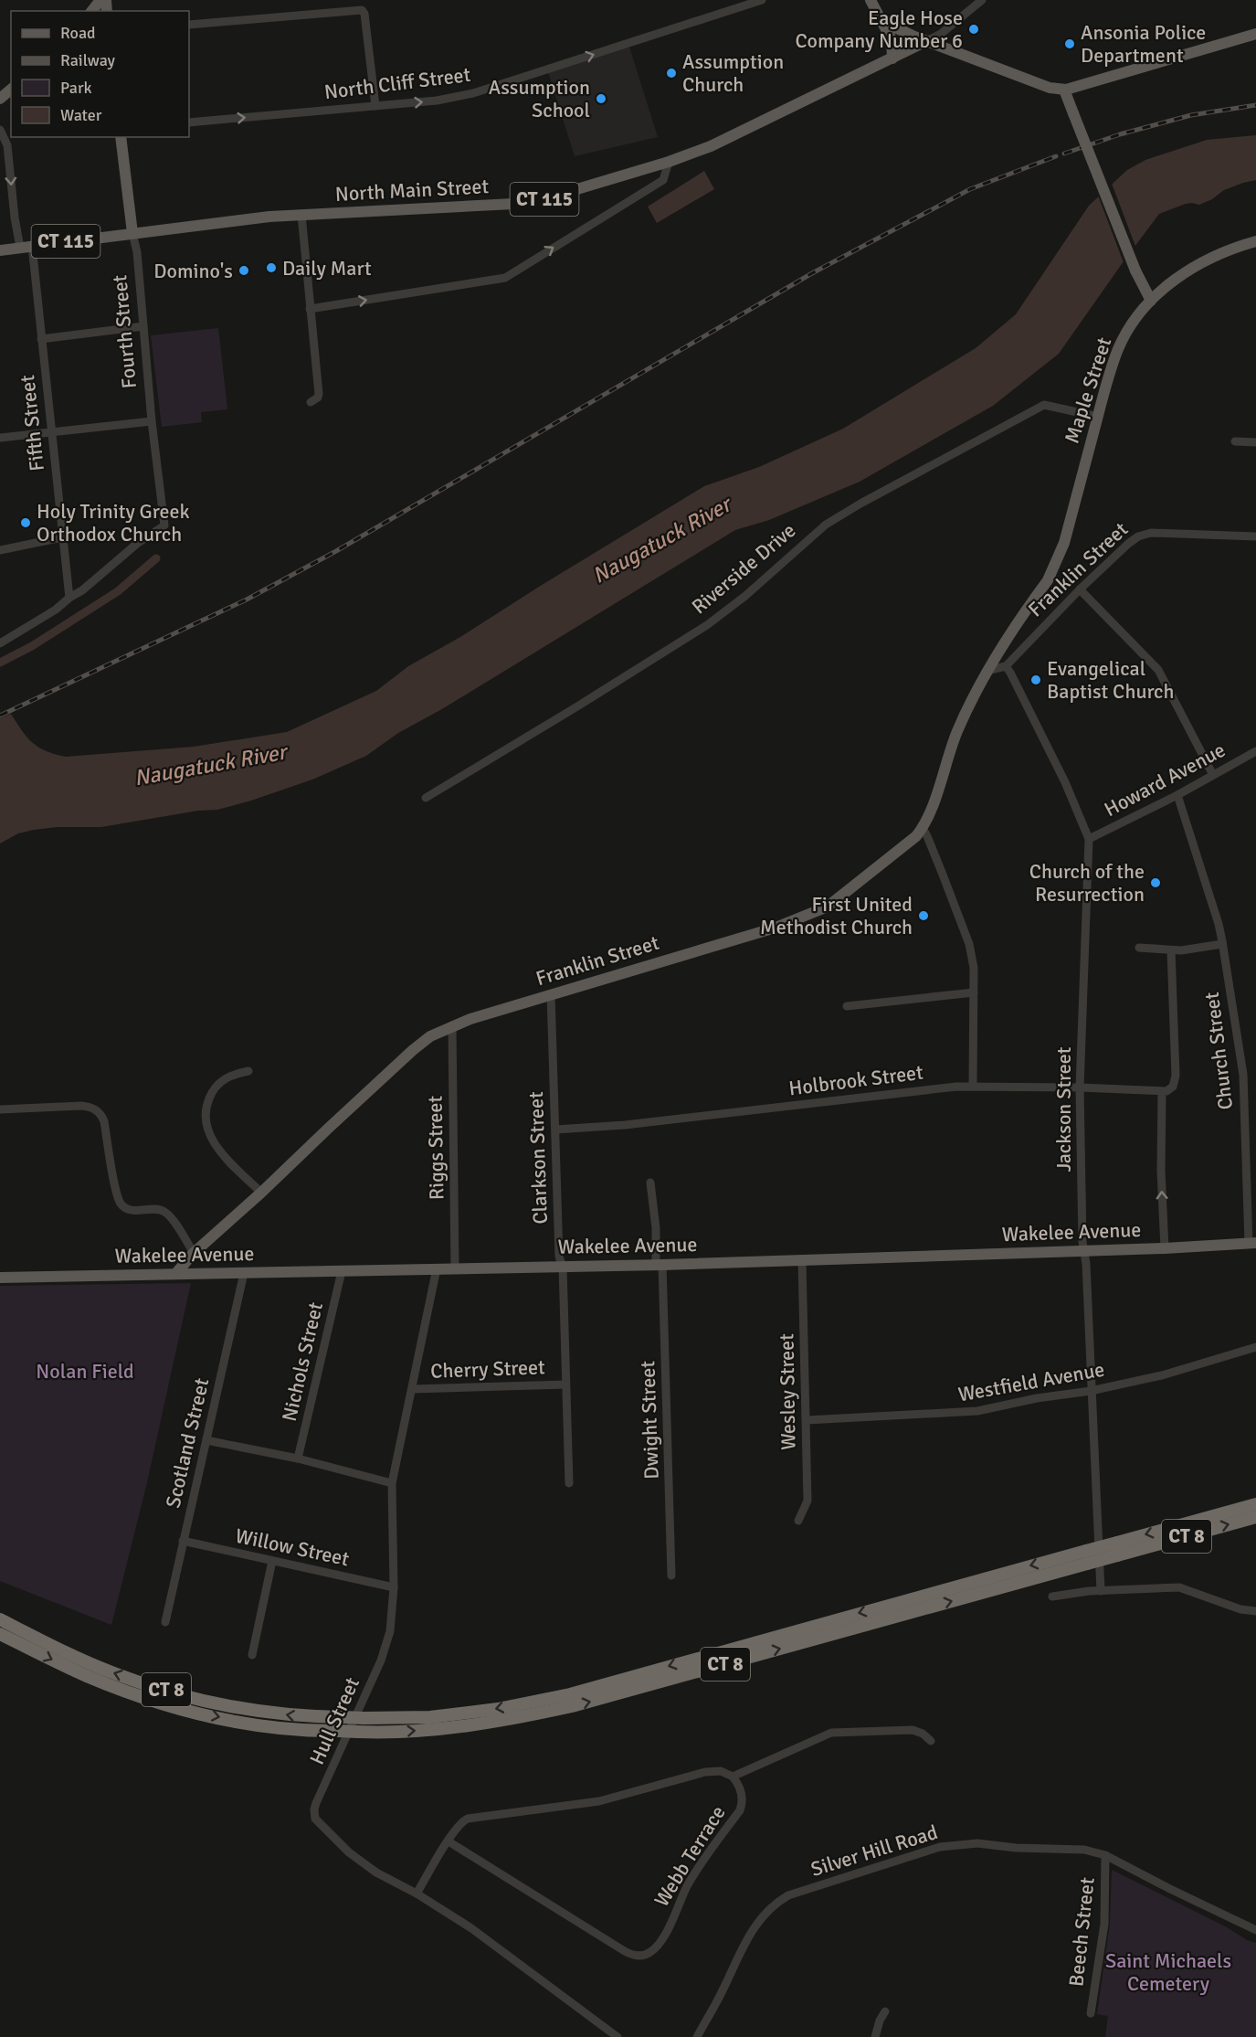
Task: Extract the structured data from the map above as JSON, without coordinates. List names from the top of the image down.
{
  "streets": {
    "highway": ["CT 8"],
    "main road": [
      "North Main Street",
      "CT 115",
      "Fourth Street",
      "Maple Street",
      "Franklin Street",
      "Wakelee Avenue"
    ],
    "street": [
      "North Cliff Street",
      "Fifth Street",
      "Riverside Drive",
      "Howard Avenue",
      "Church Street",
      "Holbrook Street",
      "Jackson Street",
      "Riggs Street",
      "Clarkson Street",
      "Nichols Street",
      "Cherry Street",
      "Westfield Avenue",
      "Wesley Street",
      "Dwight Street",
      "Scotland Street",
      "Willow Street",
      "Hull Street",
      "Silver Hill Road",
      "Webb Terrace",
      "Beech Street"
    ]
  },
  "crossings": [
    ["North Main Street", "Fourth Street"],
    ["North Main Street", "Fifth Street"],
    ["Fourth Street", "Fifth Street"],
    ["Maple Street", "Riverside Drive"],
    ["Maple Street", "Franklin Street"],
    ["Franklin Street", "Jackson Street"],
    ["Franklin Street", "Riggs Street"],
    ["Franklin Street", "Clarkson Street"],
    ["Franklin Street", "Wakelee Avenue"],
    ["Howard Avenue", "Church Street"],
    ["Howard Avenue", "Jackson Street"],
    ["Church Street", "Wakelee Avenue"],
    ["Holbrook Street", "Jackson Street"],
    ["Holbrook Street", "Clarkson Street"],
    ["Jackson Street", "Wakelee Avenue"],
    ["Jackson Street", "Westfield Avenue"],
    ["Riggs Street", "Wakelee Avenue"],
    ["Clarkson Street", "Wakelee Avenue"],
    ["Clarkson Street", "Cherry Street"],
    ["Wakelee Avenue", "Nichols Street"],
    ["Wakelee Avenue", "Wesley Street"],
    ["Wakelee Avenue", "Dwight Street"],
    ["Wakelee Avenue", "Scotland Street"],
    ["Wakelee Avenue", "Hull Street"],
    ["Cherry Street", "Hull Street"],
    ["Westfield Avenue", "Wesley Street"],
    ["Scotland Street", "Willow Street"],
    ["Willow Street", "Hull Street"],
    ["Hull Street", "Webb Terrace"],
    ["Silver Hill Road", "Beech Street"]
  ],
  "one_way": ["North Cliff Street"],
  "water": ["Naugatuck River"],
  "parks": ["Nolan Field", "Saint Michaels Cemetery"],
  "places": [
    "Eagle Hose Company Number 6",
    "Ansonia Police Department",
    "Assumption Church",
    "Assumption School",
    "Daily Mart",
    "Domino's",
    "Holy Trinity Greek Orthodox Church",
    "Evangelical Baptist Church",
    "Church of the Resurrection",
    "First United Methodist Church"
  ],
  "legend": [
    "Road",
    "Railway",
    "Park",
    "Water"
  ]
}
